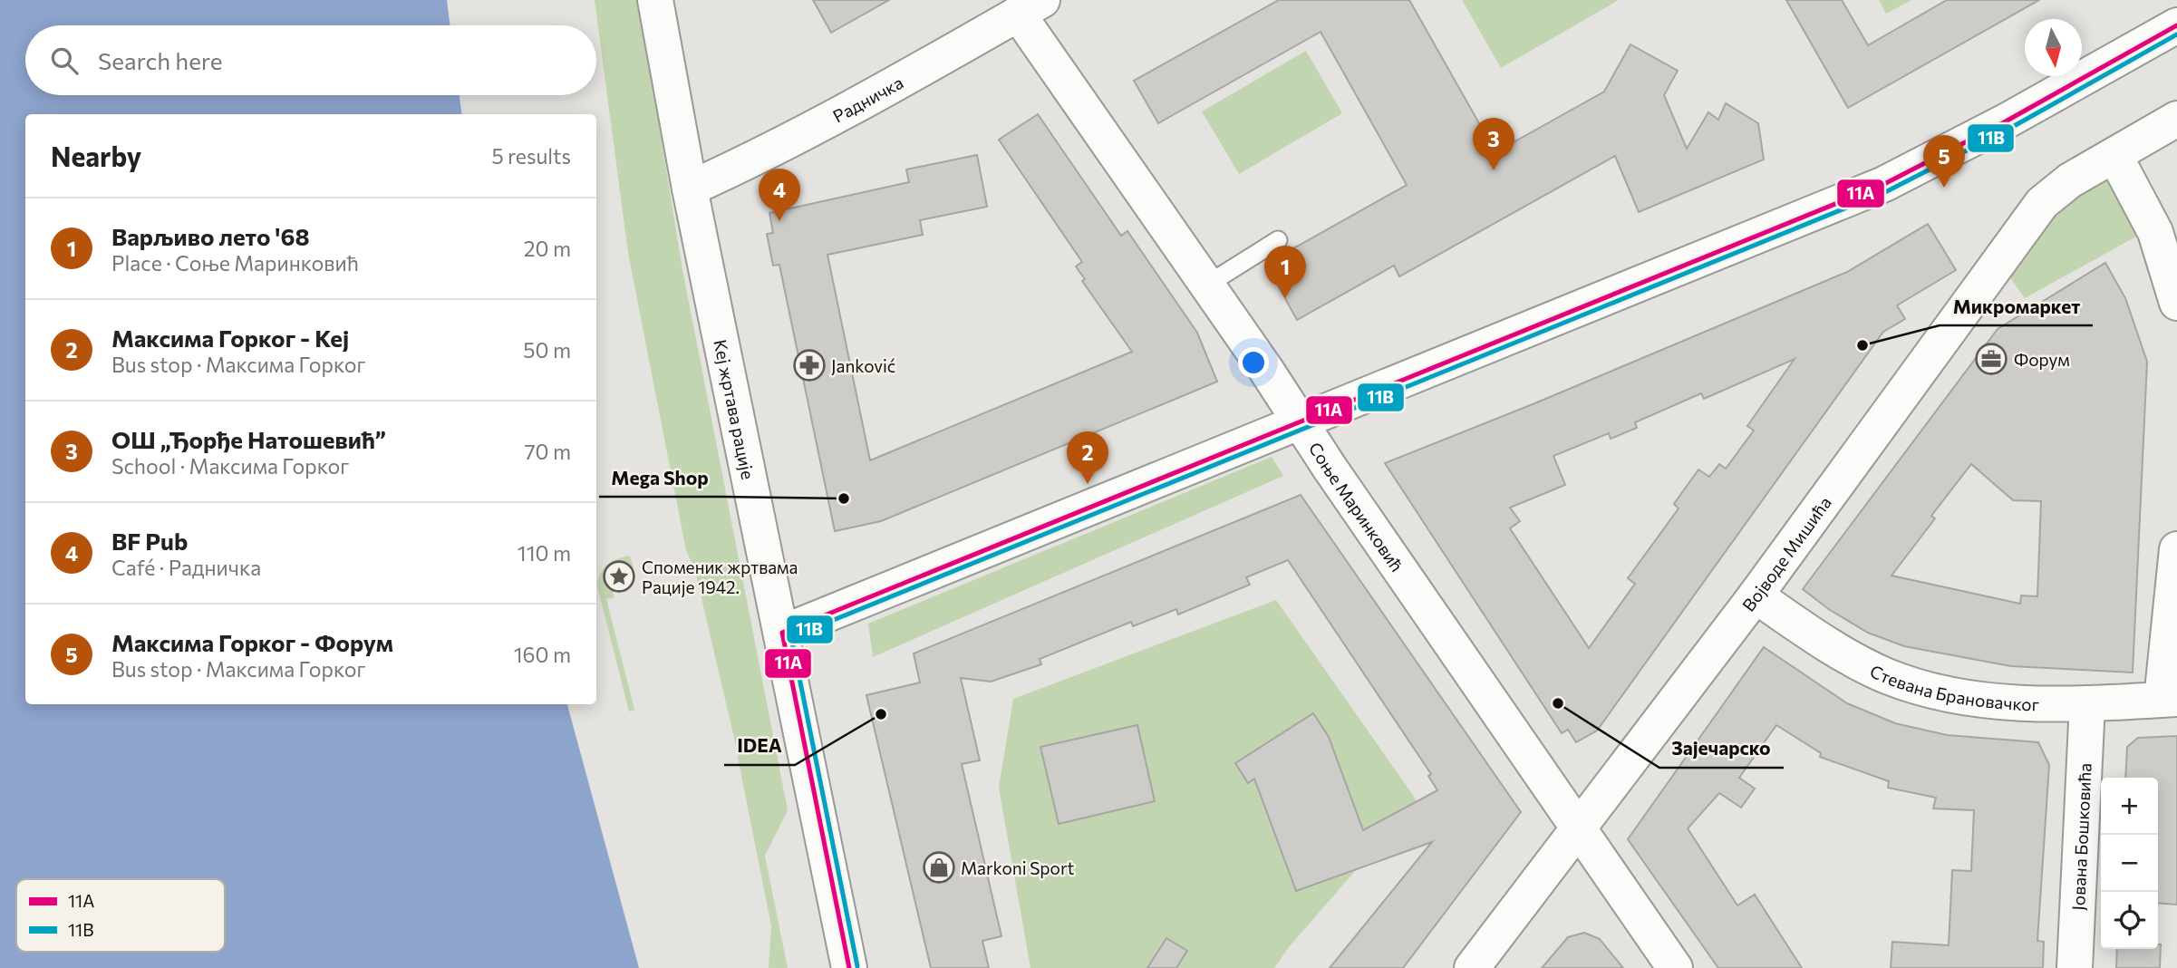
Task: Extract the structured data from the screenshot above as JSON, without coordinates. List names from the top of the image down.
{
  "streets": {
    "street": [
      "Радничка",
      "Кеј жртава рације",
      "Соње Маринковић",
      "Војводе Мишића",
      "Стевана Брановачког",
      "Јована Бошковића"
    ]
  },
  "crossings": [
    ["Радничка", "Кеј жртава рације"],
    ["Радничка", "Соње Маринковић"],
    ["Соње Маринковић", "Војводе Мишића"],
    ["Војводе Мишића", "Стевана Брановачког"],
    ["Стевана Брановачког", "Јована Бошковића"]
  ],
  "places": {
    "other": [
      "Микромаркет",
      "Mega Shop",
      "Зајечарско",
      "IDEA"
    ],
    "office": ["Форум"],
    "pharmacy": ["Janković"],
    "place": ["Споменик жртвама Рације 1942."],
    "shop": ["Markoni Sport"]
  },
  "lines": ["transit line 11A", "transit line 11B"],
  "legend": ["11A", "11B"],
  "north": "bottom",
  "page": {
    "search": "Search here",
    "heading": ["Nearby", "5 results"],
    "pins": [
      "3",
      "5",
      "4",
      "1",
      "2"
    ],
    "list": [
      {
        "mark": "1",
        "name": "Варљиво лето '68",
        "note": "Place · Соње Маринковић",
        "value": "20 m"
      },
      {
        "mark": "2",
        "name": "Максима Горког - Кеј",
        "note": "Bus stop · Максима Горког",
        "value": "50 m"
      },
      {
        "mark": "3",
        "name": "ОШ „Ђорђе Натошевић”",
        "note": "School · Максима Горког",
        "value": "70 m"
      },
      {
        "mark": "4",
        "name": "BF Pub",
        "note": "Café · Радничка",
        "value": "110 m"
      },
      {
        "mark": "5",
        "name": "Максима Горког - Форум",
        "note": "Bus stop · Максима Горког",
        "value": "160 m"
      }
    ],
    "map_buttons": ["+", "−"]
  }
}
